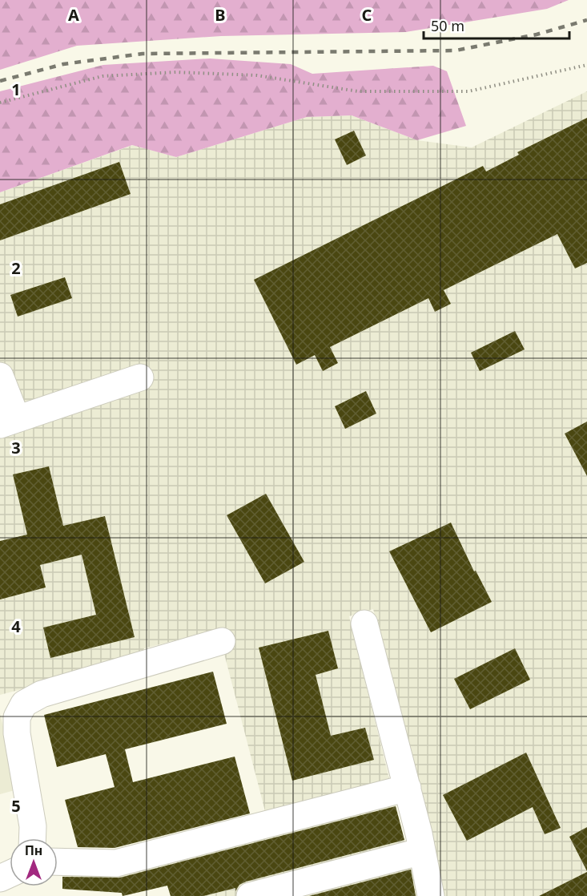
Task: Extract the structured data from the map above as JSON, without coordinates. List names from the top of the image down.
{
  "scale_bar": "50 m",
  "north": "top",
  "grid": {
    "columns": ["A", "B", "C"],
    "rows": [
      "1",
      "2",
      "3",
      "4",
      "5"
    ]
  }
}
